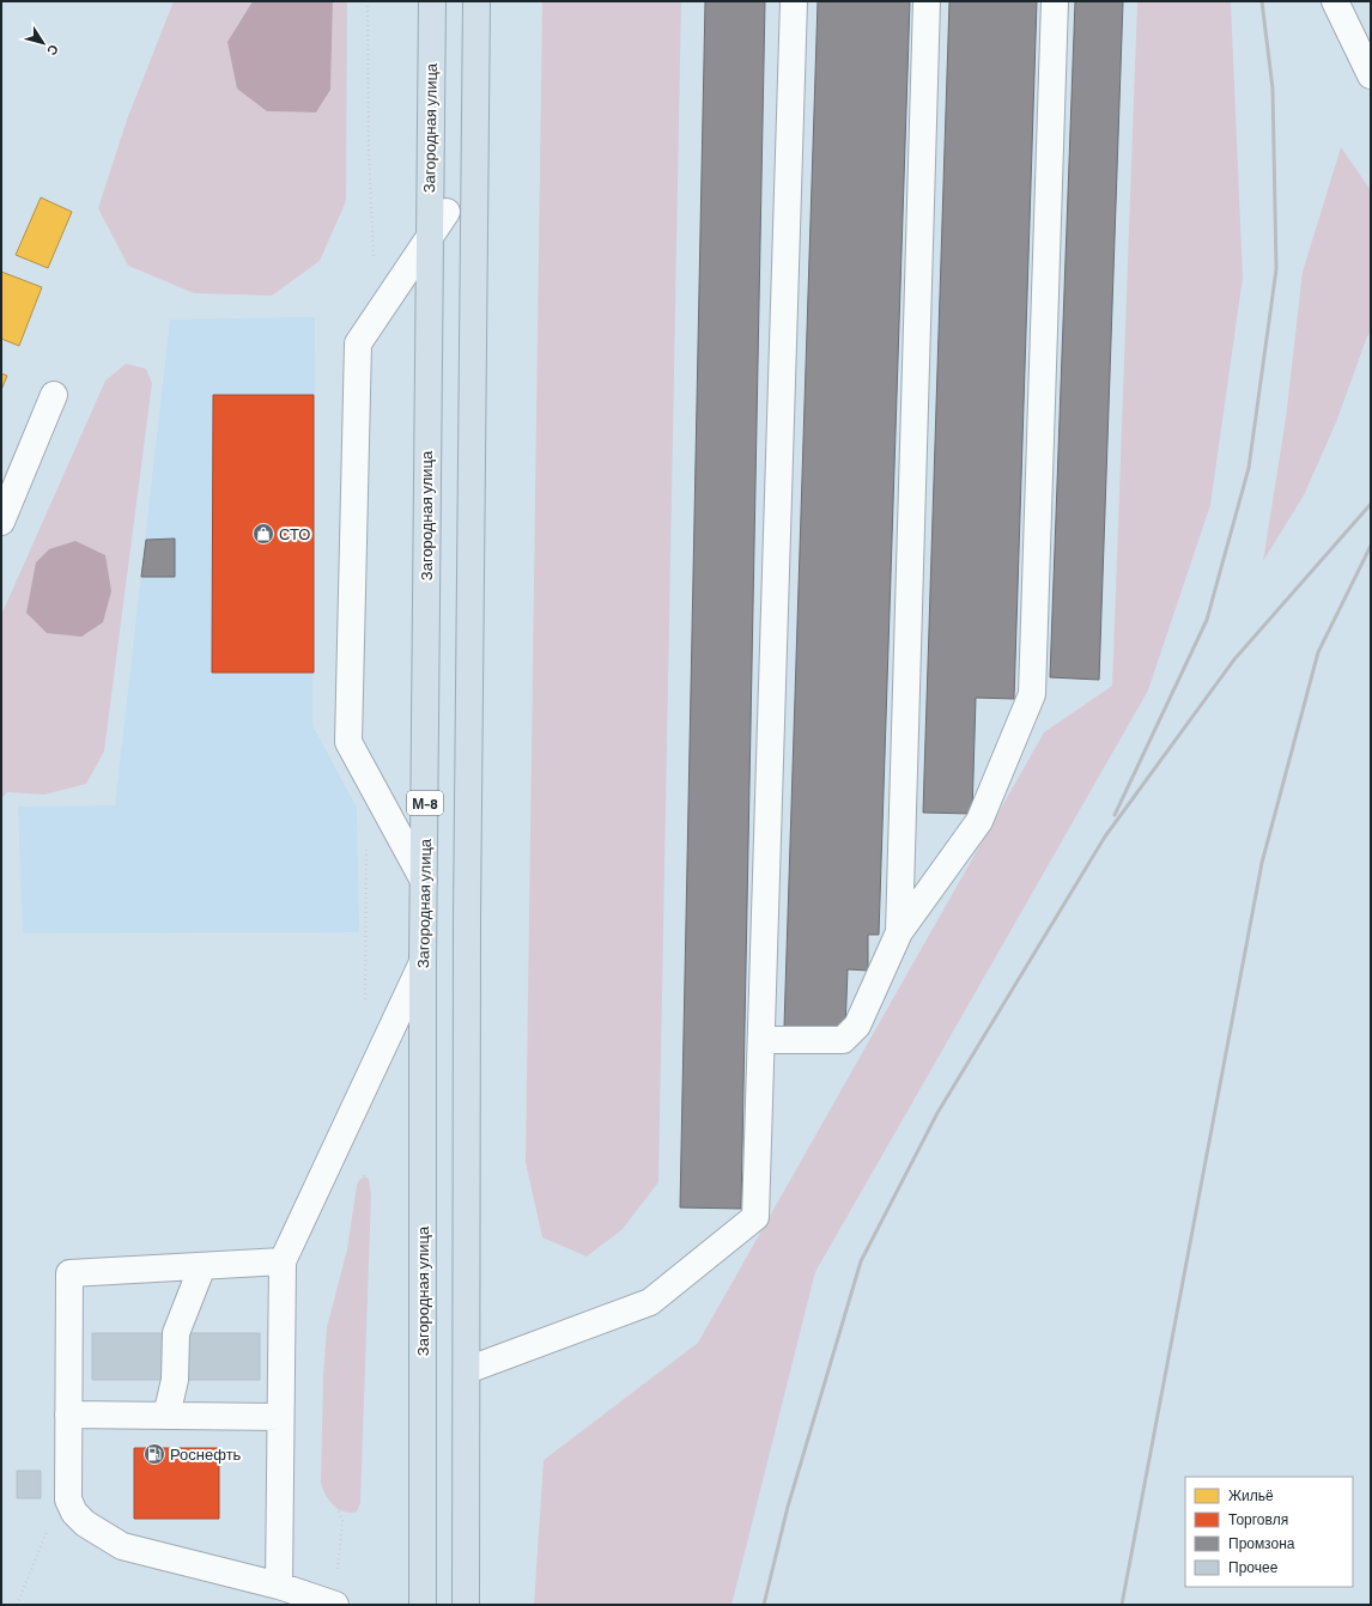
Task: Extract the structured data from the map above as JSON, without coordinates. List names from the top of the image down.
{
  "streets": {
    "highway": ["Загородная улица", "М-8"]
  },
  "places": {
    "shop": ["СТО"],
    "fuel station": ["Роснефть"]
  },
  "legend": [
    "Жильё",
    "Торговля",
    "Промзона",
    "Прочее"
  ],
  "north": "bottom right"
}
